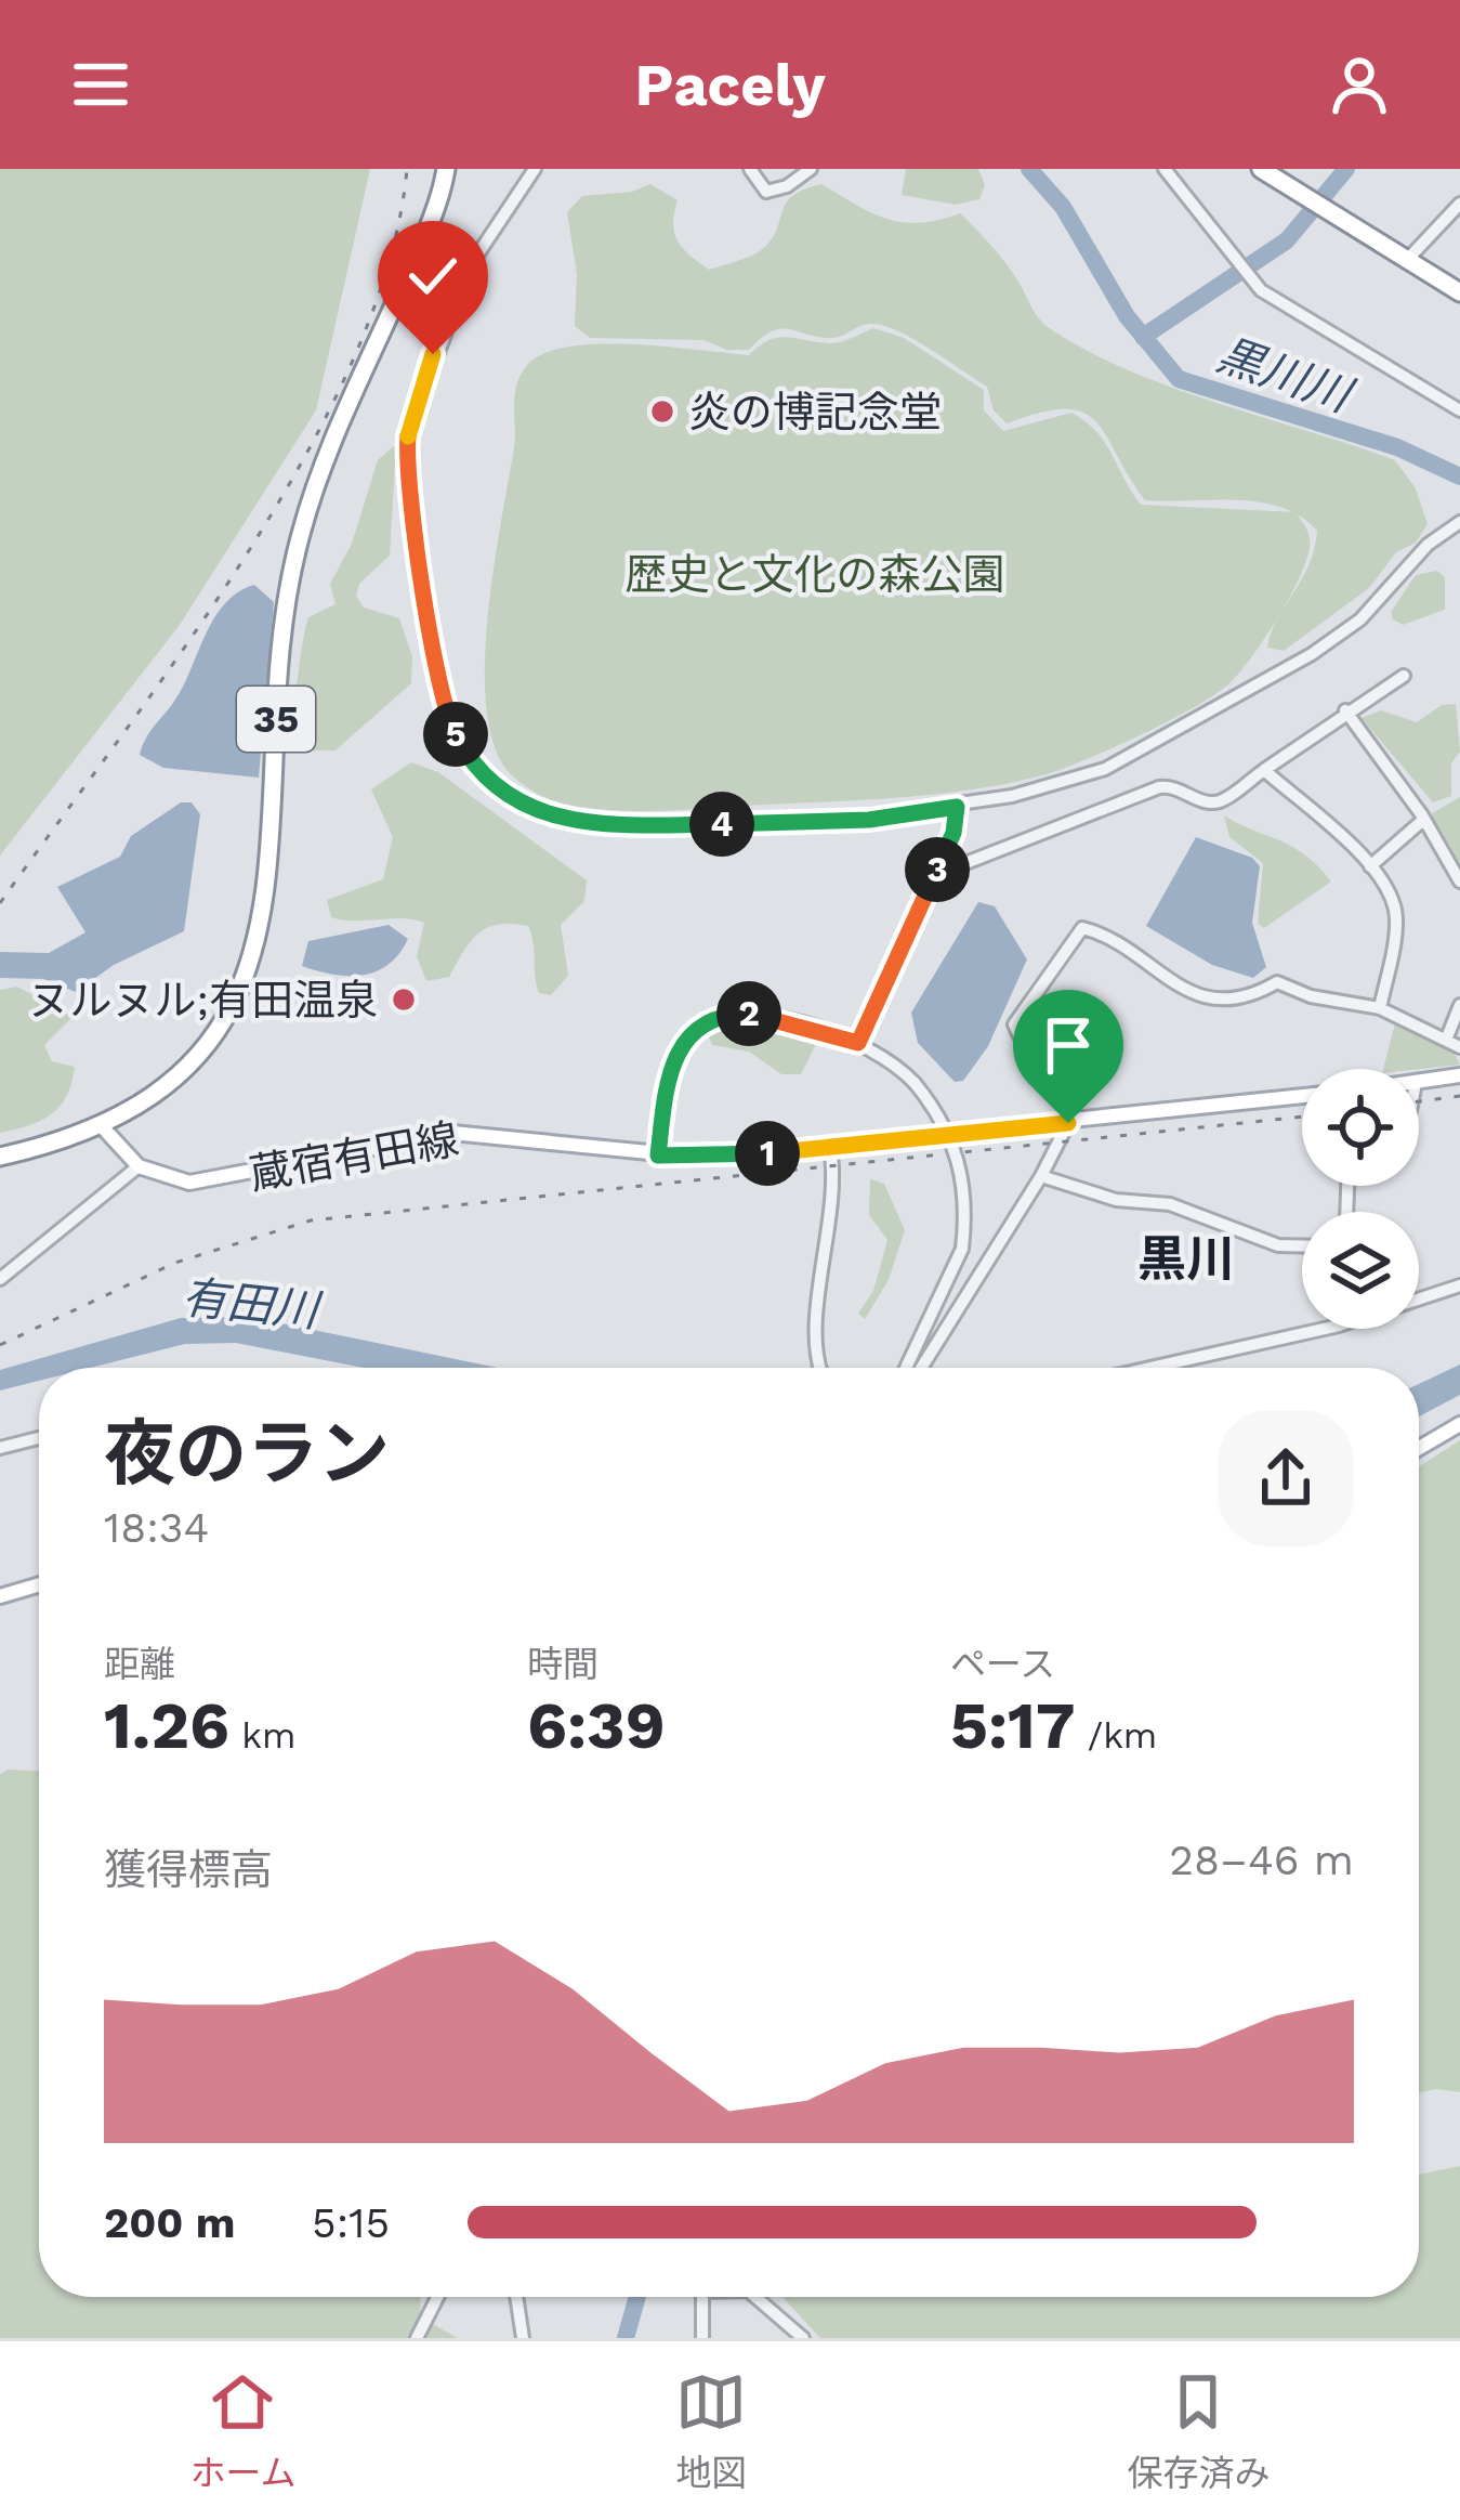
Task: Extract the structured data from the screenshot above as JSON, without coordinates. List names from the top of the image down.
{
  "streets": {
    "highway": ["35"],
    "main road": ["蔵宿有田線"]
  },
  "districts": ["黒川"],
  "water": ["黒川川", "有田川"],
  "parks": ["歴史と文化の森公園"],
  "places": ["炎の博記念堂", "ヌルヌル;有田温泉"],
  "page": {
    "header": "Pacely",
    "pins": [
      "5",
      "4",
      "3",
      "2",
      "1"
    ],
    "heading": ["夜のラン", "18:34"],
    "stats": [
      ["距離", "1.26 km"],
      ["時間", "6:39"],
      ["ペース", "5:17 /km"]
    ],
    "chart": ["獲得標高", "28–46 m"],
    "list": [
      {
        "name": "200 m",
        "note": "5:15"
      }
    ],
    "tabs": ["ホーム", "地図", "保存済み"]
  }
}
